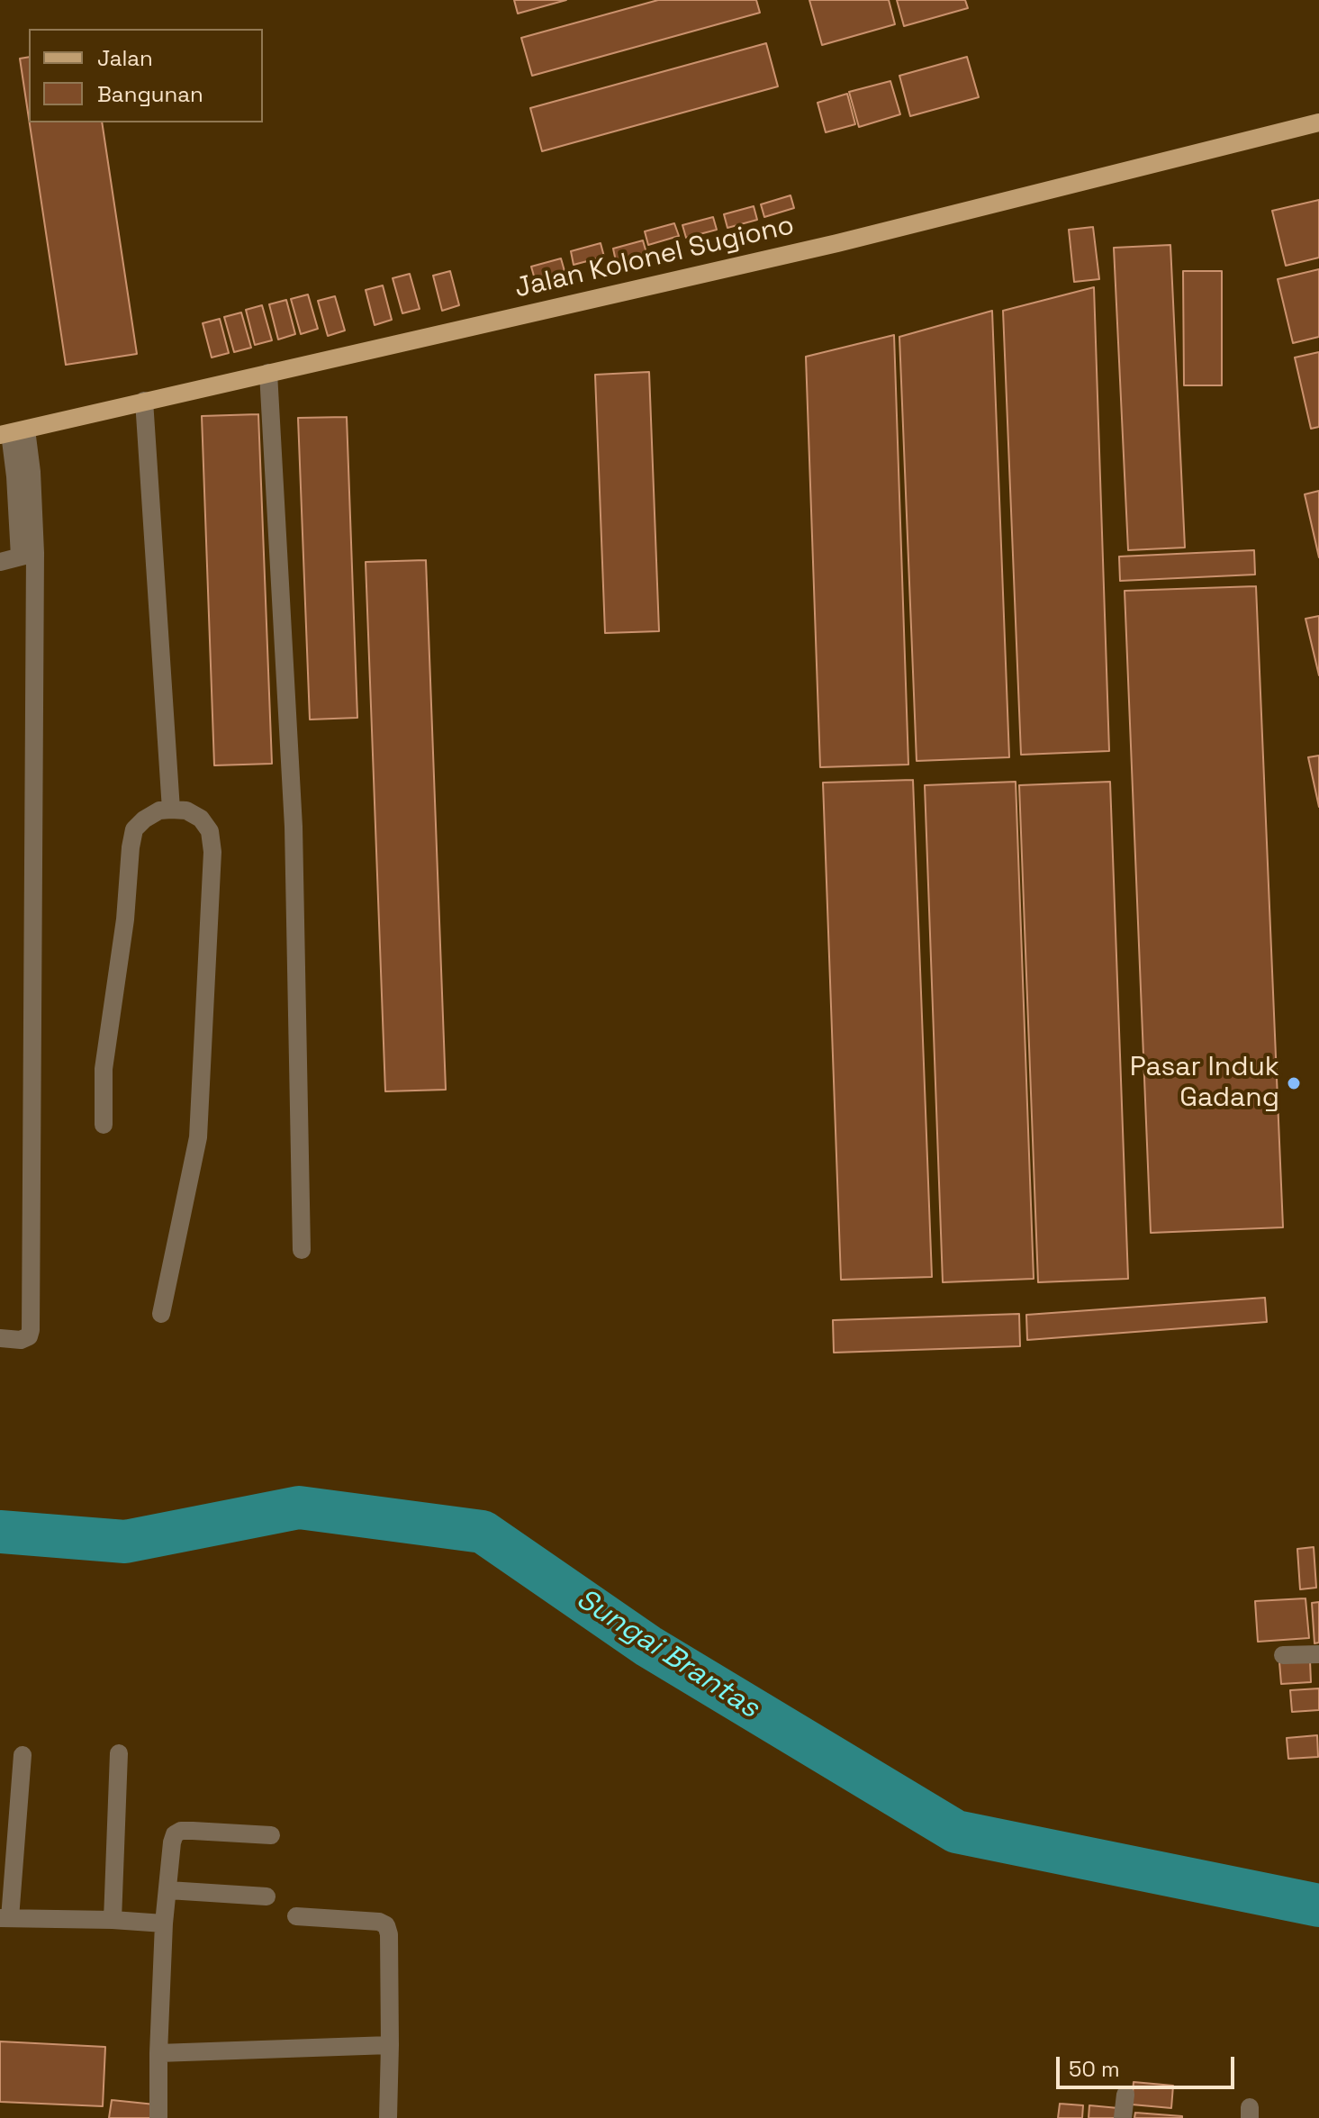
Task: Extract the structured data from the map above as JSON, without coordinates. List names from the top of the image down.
{
  "streets": {
    "main road": ["Jalan Kolonel Sugiono"]
  },
  "water": ["Sungai Brantas"],
  "places": ["Pasar Induk Gadang"],
  "legend": ["Jalan", "Bangunan"],
  "scale_bar": "50 m"
}
